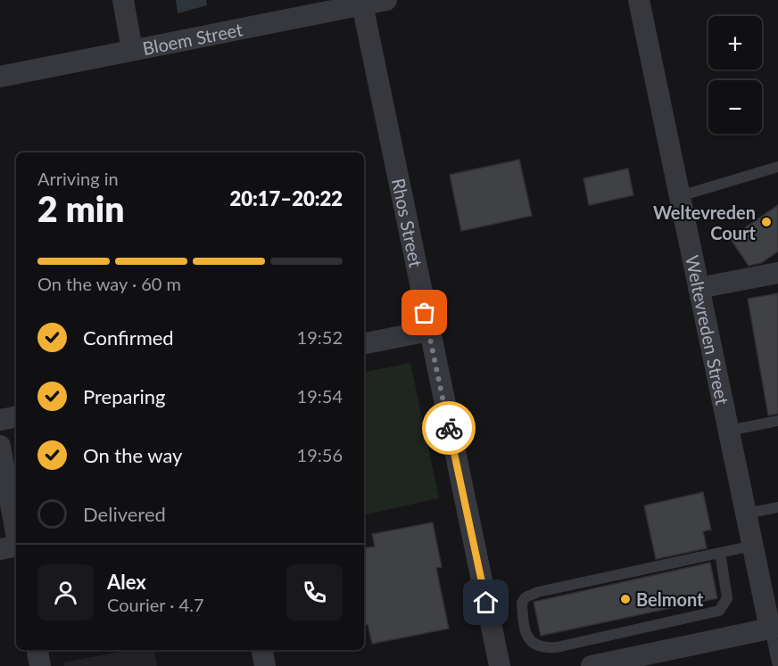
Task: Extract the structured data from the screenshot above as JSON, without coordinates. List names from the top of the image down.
{
  "streets": {
    "street": ["Bloem Street", "Rhos Street", "Weltevreden Street"]
  },
  "crossings": [
    ["Bloem Street", "Rhos Street"]
  ],
  "places": ["Weltevreden Court", "Belmont"],
  "page": {
    "map_buttons": ["+", "−"],
    "heading": ["2 min", "Arriving in", "20:17–20:22"],
    "panel": ["Alex", "Courier · 4.7"],
    "bar": "On the way · 60 m",
    "list": [
      ["Confirmed", "19:52"],
      ["Preparing", "19:54"],
      ["On the way", "19:56"],
      "Delivered"
    ]
  }
}
